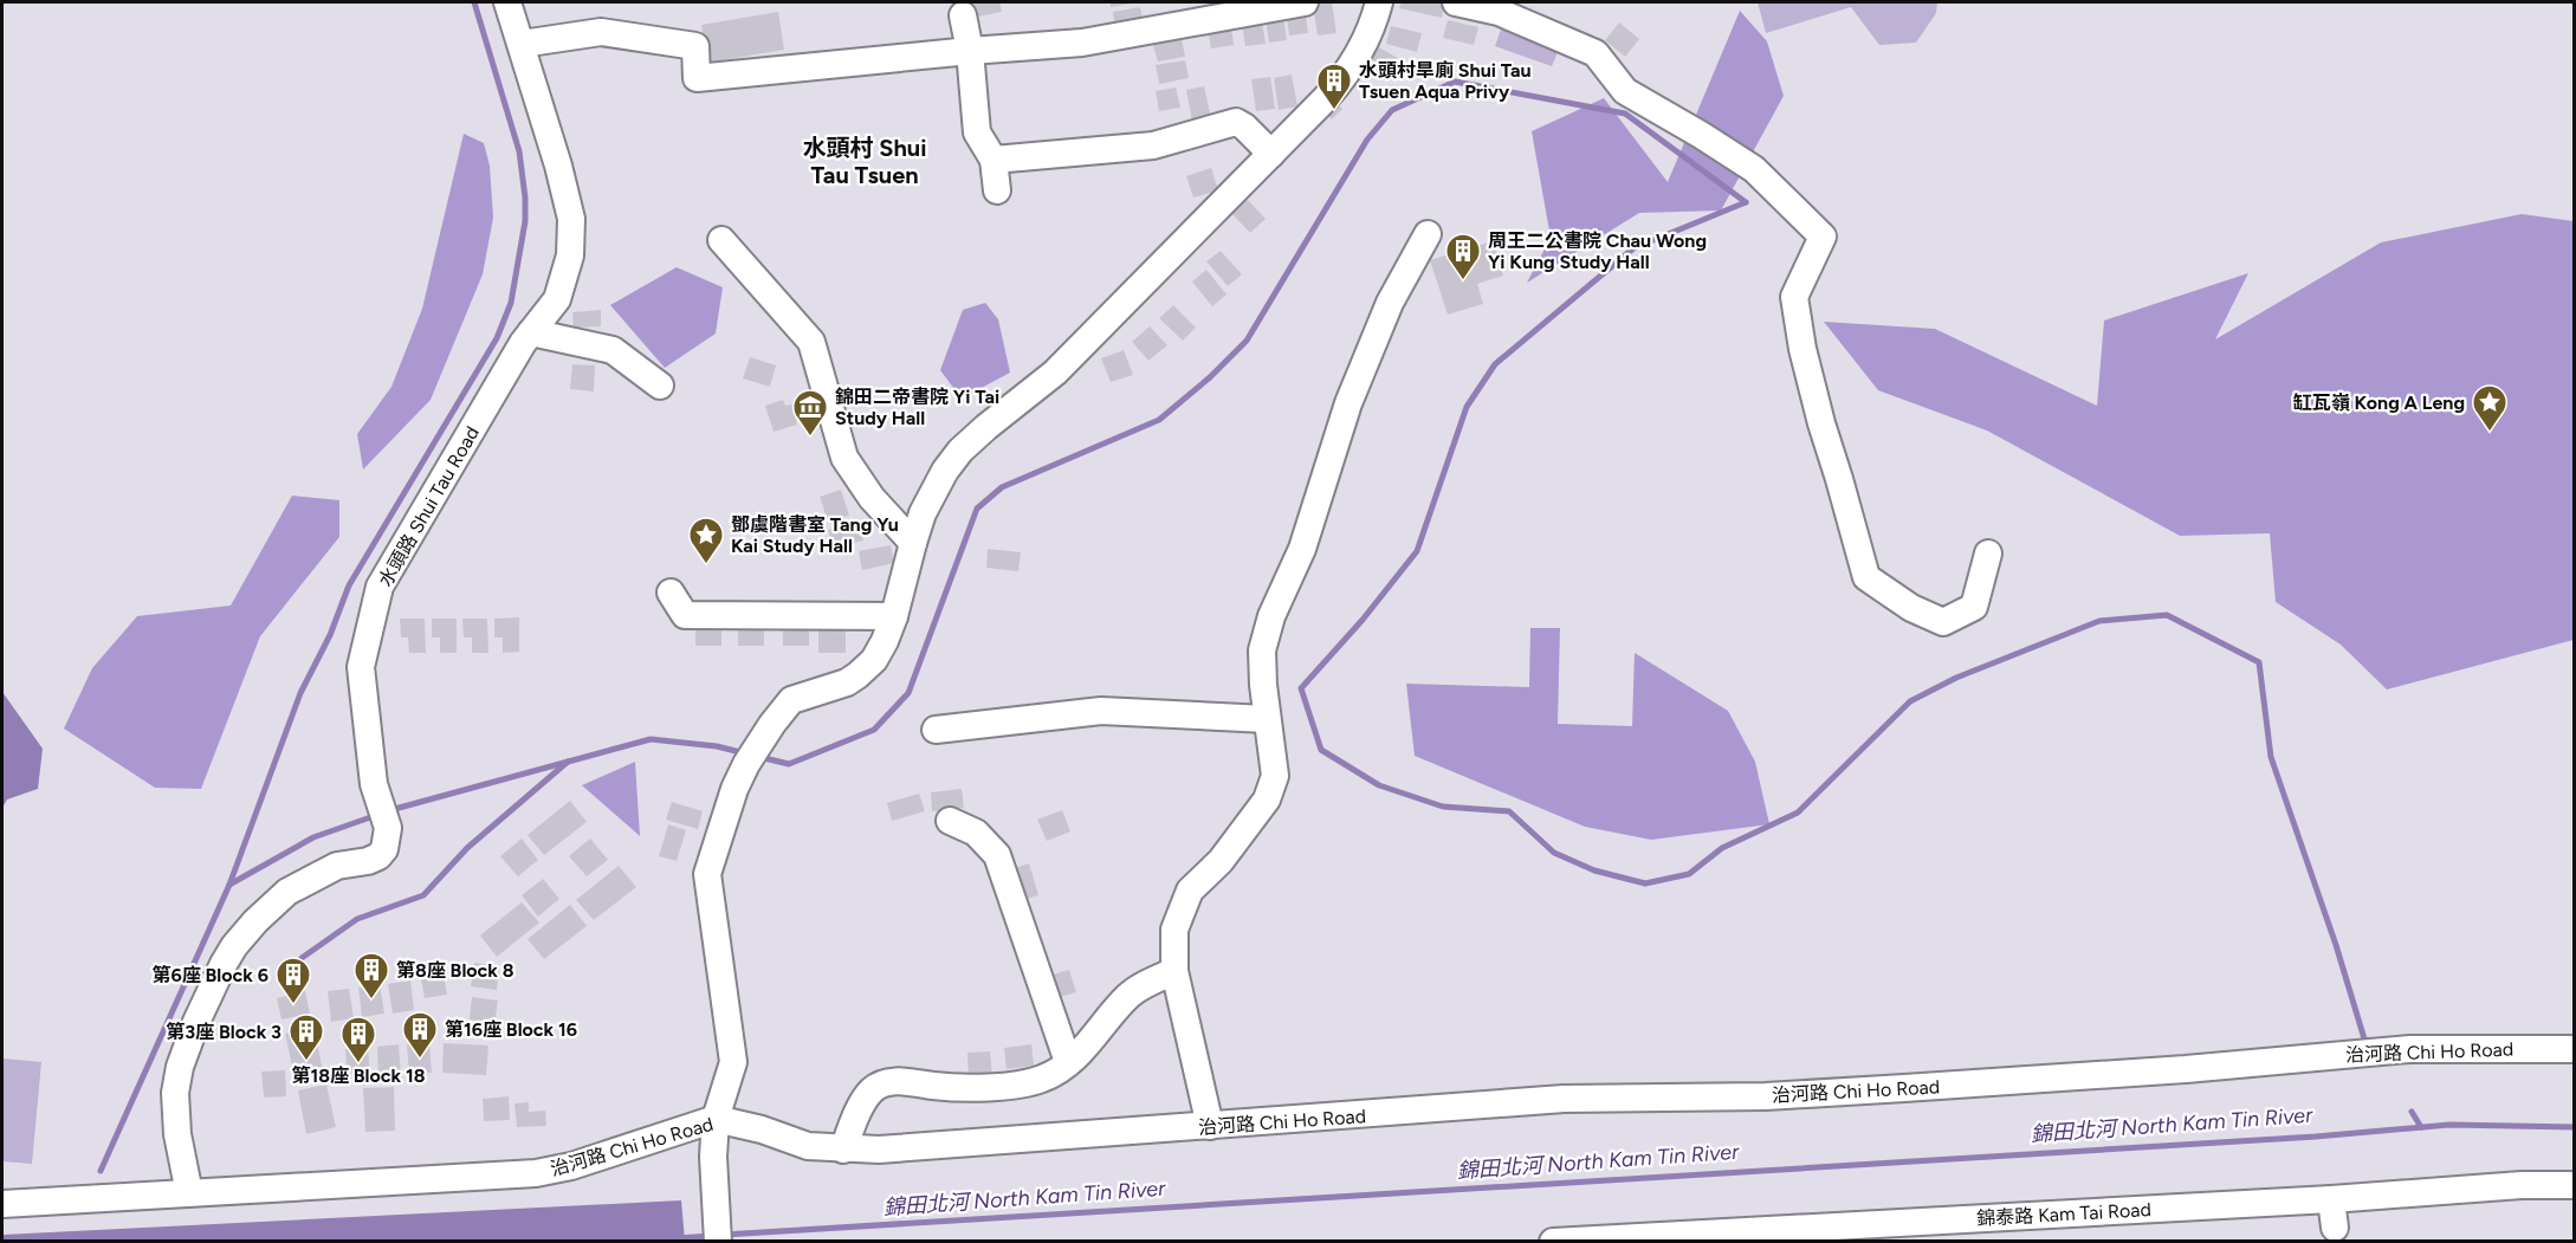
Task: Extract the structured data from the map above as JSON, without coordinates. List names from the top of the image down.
{
  "streets": {
    "street": ["水頭路 Shui Tau Road", "治河路 Chi Ho Road", "錦泰路 Kam Tai Road"]
  },
  "crossings": [
    ["水頭路 Shui Tau Road", "治河路 Chi Ho Road"]
  ],
  "districts": ["水頭村 Shui Tau Tsuen"],
  "water": ["錦田北河 North Kam Tin River"],
  "places": {
    "building": [
      "水頭村旱廁 Shui Tau Tsuen Aqua Privy",
      "周王二公書院 Chau Wong Yi Kung Study Hall",
      "第8座 Block 8",
      "第6座 Block 6",
      "第16座 Block 16",
      "第3座 Block 3",
      "第18座 Block 18"
    ],
    "place": ["缸瓦嶺 Kong A Leng", "鄧虞階書室 Tang Yu Kai Study Hall"],
    "museum": ["錦田二帝書院 Yi Tai Study Hall"]
  }
}
